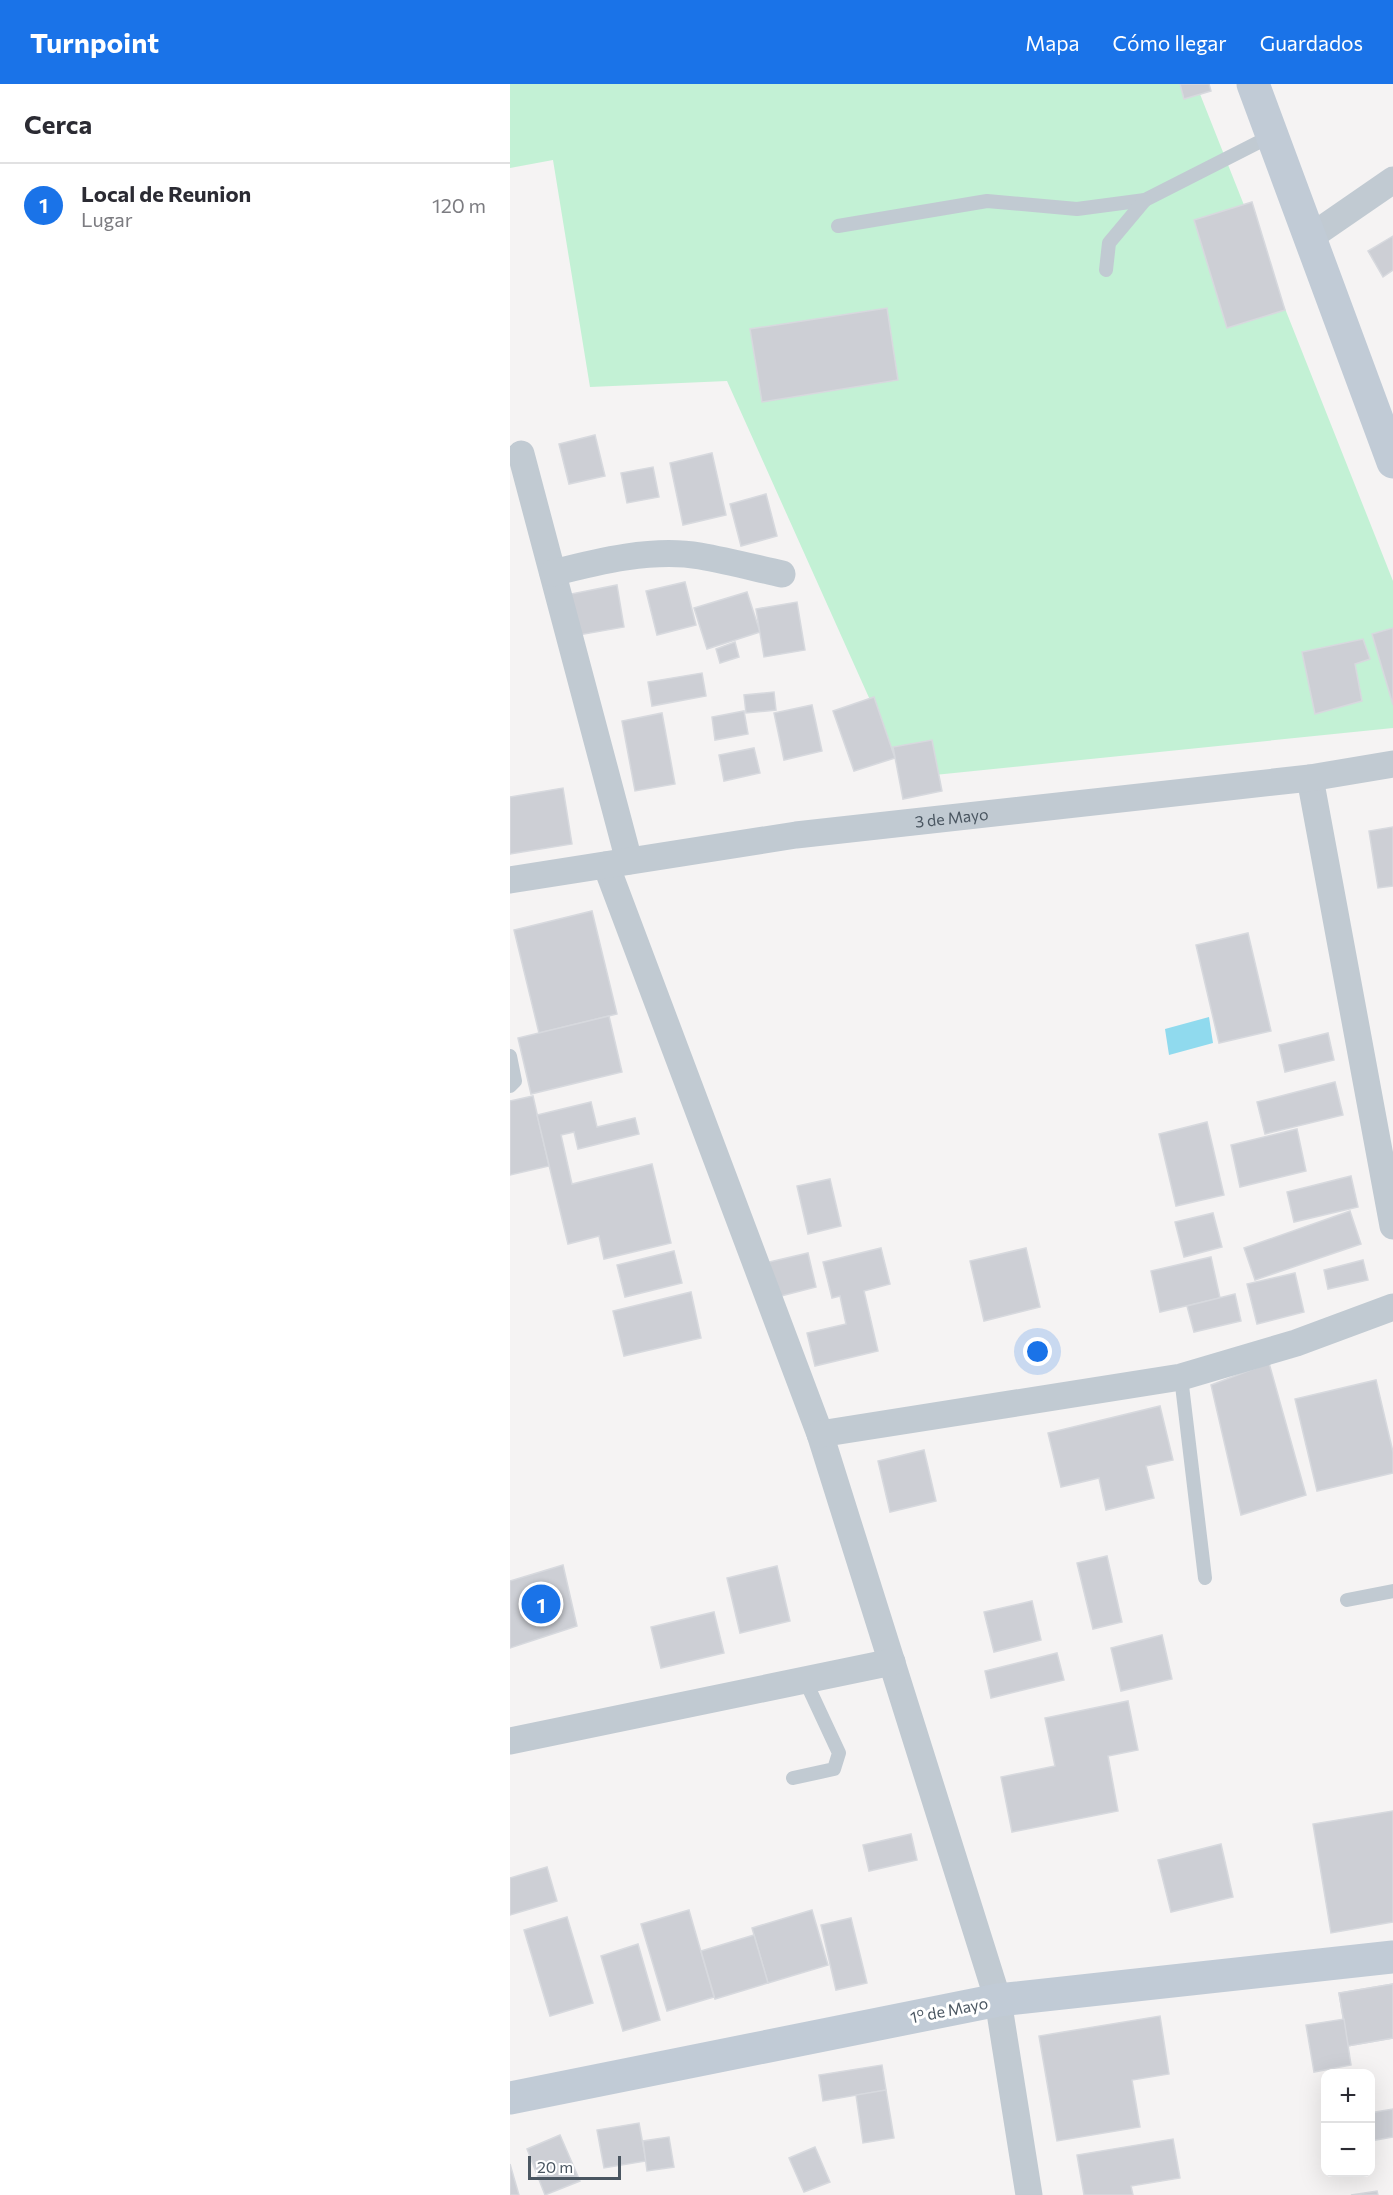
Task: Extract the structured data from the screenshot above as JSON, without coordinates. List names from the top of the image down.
{
  "streets": {
    "street": ["3 de Mayo", "1º de Mayo"]
  },
  "scale_bar": "20 m",
  "page": {
    "header": "Turnpoint",
    "nav": ["Mapa", "Cómo llegar", "Guardados"],
    "heading": "Cerca",
    "list": [
      {
        "mark": "1",
        "name": "Local de Reunion",
        "note": "Lugar",
        "value": "120 m"
      }
    ],
    "pins": "1",
    "map_buttons": ["+", "−"],
    "scale": "20 m"
  }
}
